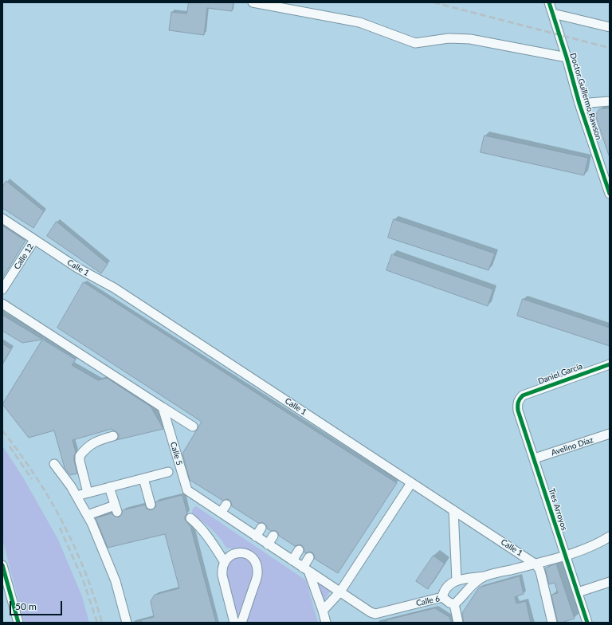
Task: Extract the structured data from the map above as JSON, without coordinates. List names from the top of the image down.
{
  "streets": {
    "street": [
      "Doctor Guillermo Rawson",
      "Calle 12",
      "Calle 1",
      "Daniel García",
      "Avelino Díaz",
      "Calle 5",
      "Tres Arroyos",
      "Calle 6"
    ]
  },
  "crossings": [
    ["Calle 12", "Calle 1"],
    ["Daniel García", "Tres Arroyos"],
    ["Avelino Díaz", "Tres Arroyos"],
    ["Calle 5", "Calle 6"]
  ],
  "scale_bar": "50 m"
}
